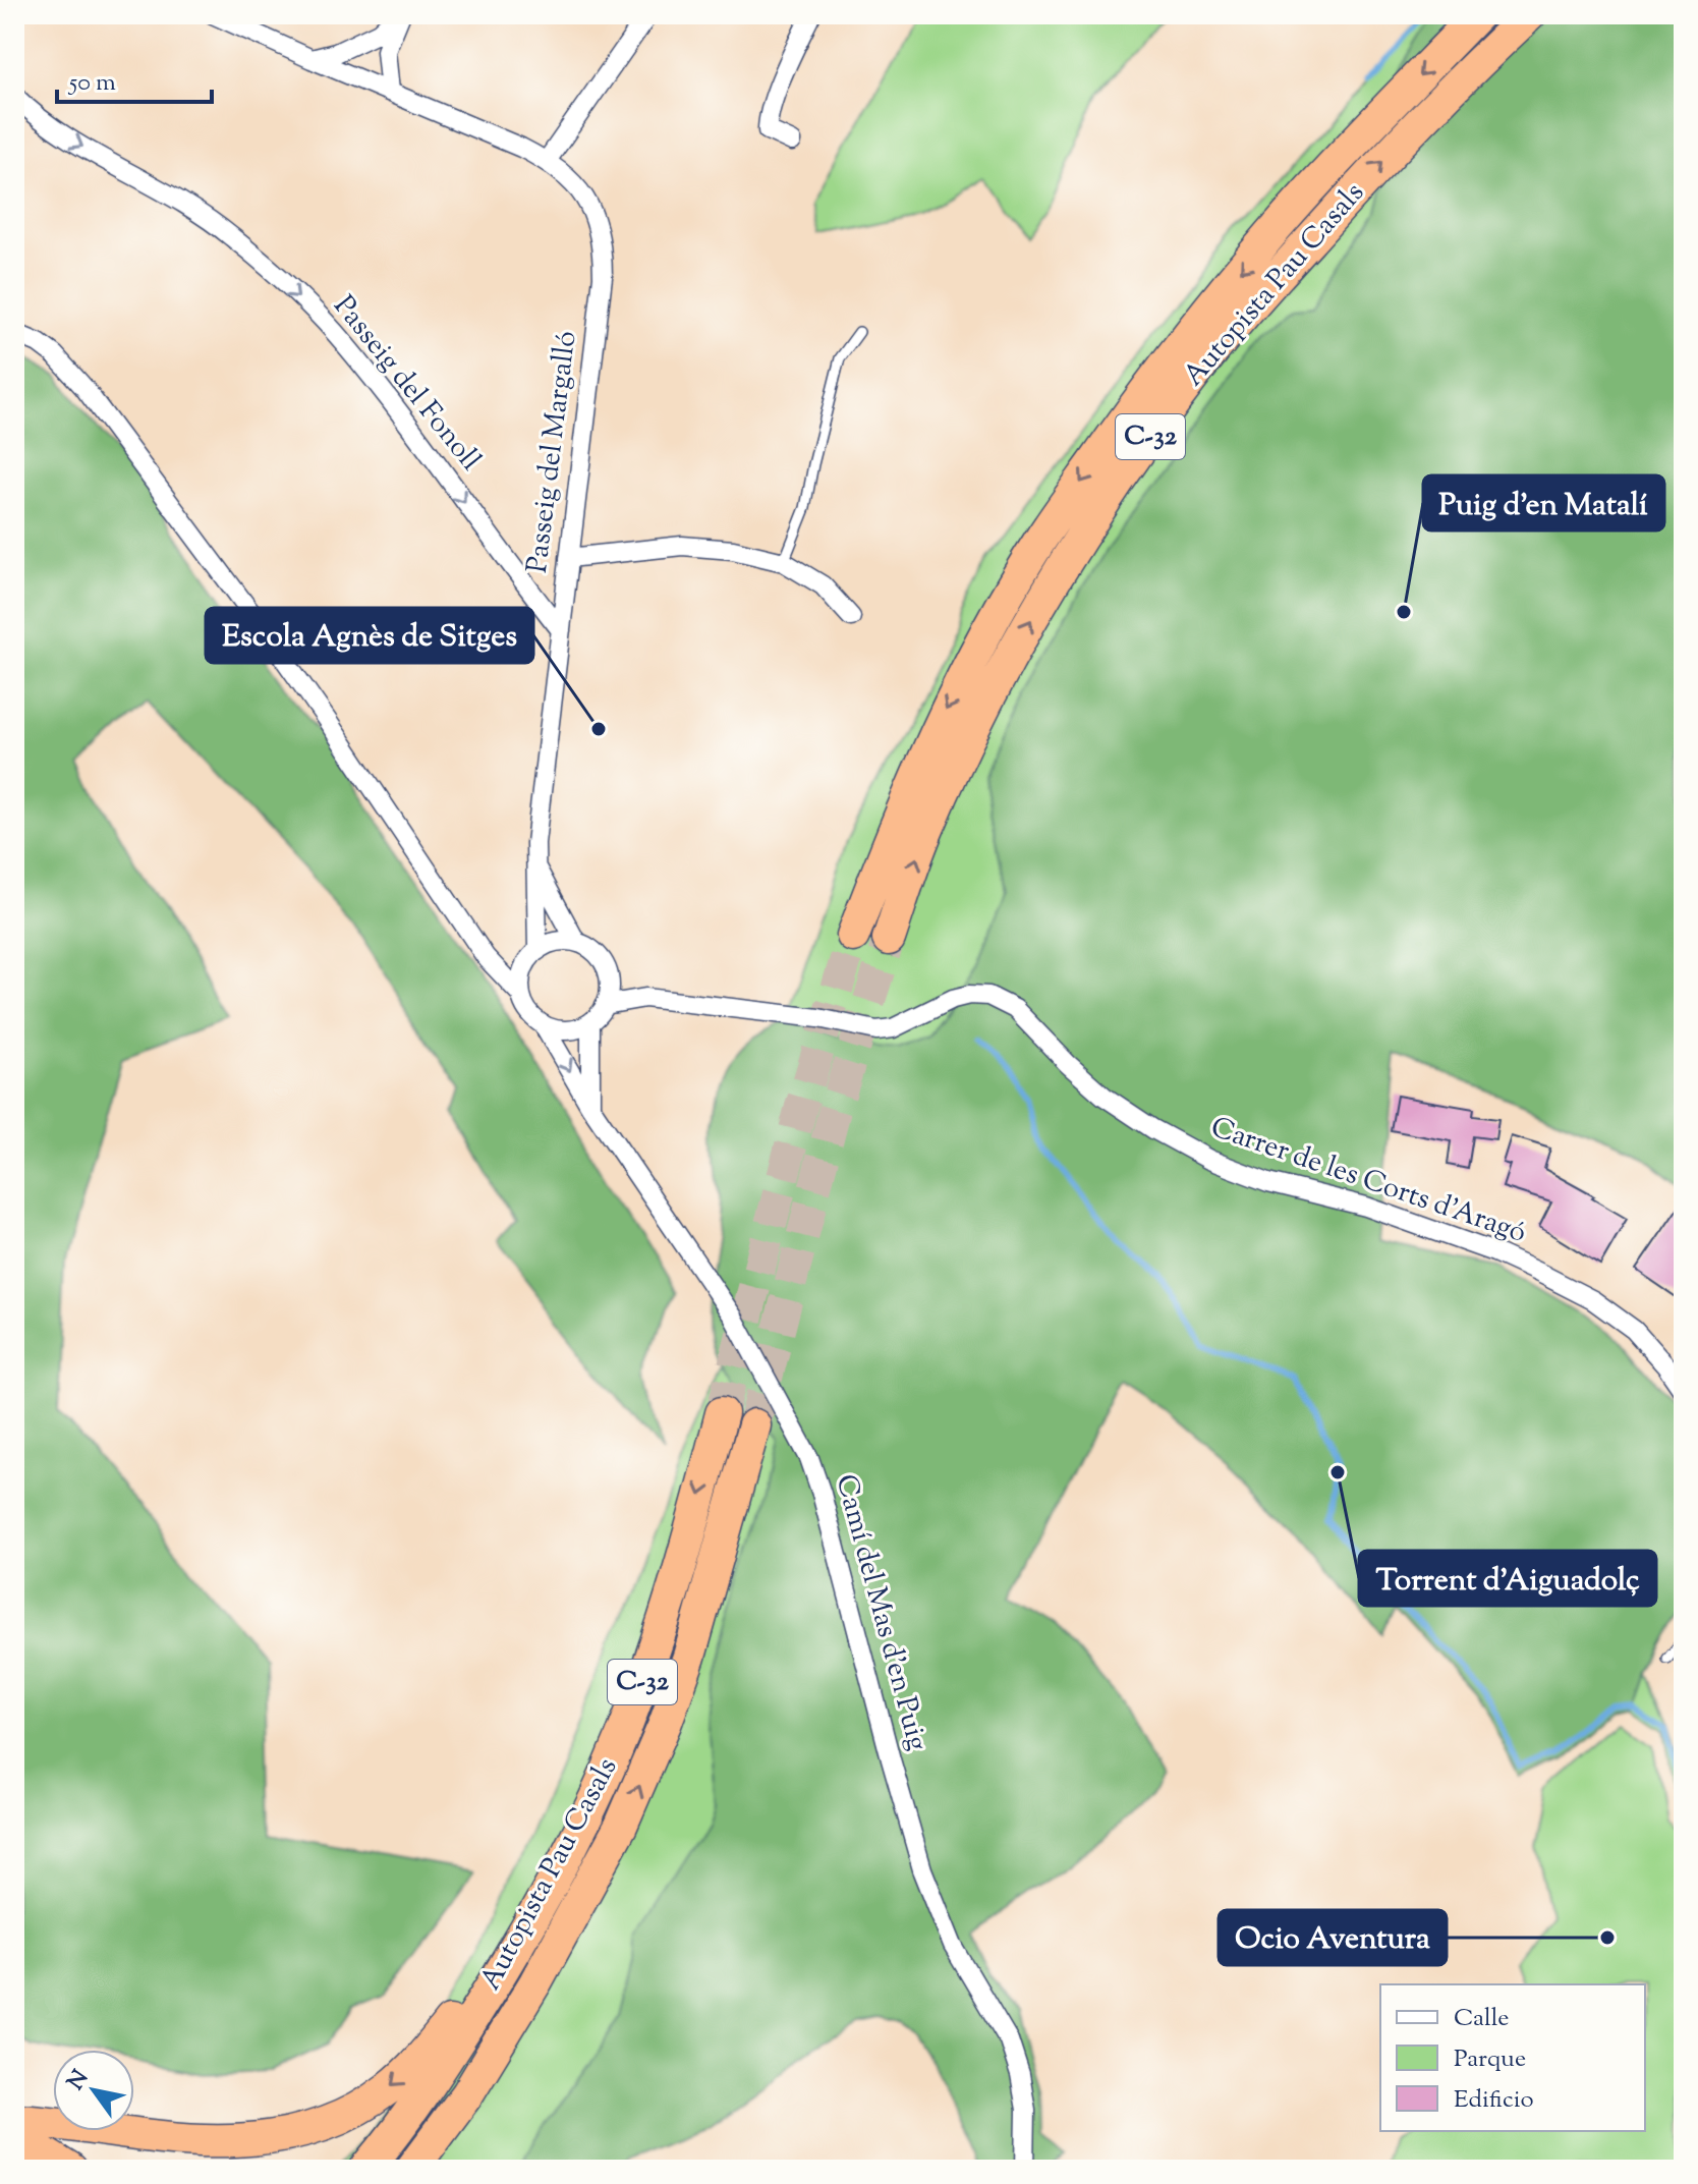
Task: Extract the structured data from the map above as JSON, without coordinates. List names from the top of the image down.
{
  "streets": {
    "highway": ["Autopista Pau Casals", "C-32"],
    "street": [
      "Passeig del Fonoll",
      "Passeig del Margalló",
      "Carrer de les Corts d'Aragó",
      "Camí del Mas d'en Puig"
    ]
  },
  "crossings": [
    ["Passeig del Fonoll", "Passeig del Margalló"],
    ["Passeig del Margalló", "Camí del Mas d'en Puig"]
  ],
  "one_way": ["Passeig del Fonoll"],
  "places": [
    "Puig d'en Matalí",
    "Escola Agnès de Sitges",
    "Torrent d'Aiguadolç",
    "Ocio Aventura"
  ],
  "legend": ["Calle", "Parque", "Edificio"],
  "scale_bar": "50 m",
  "north": "top left"
}
